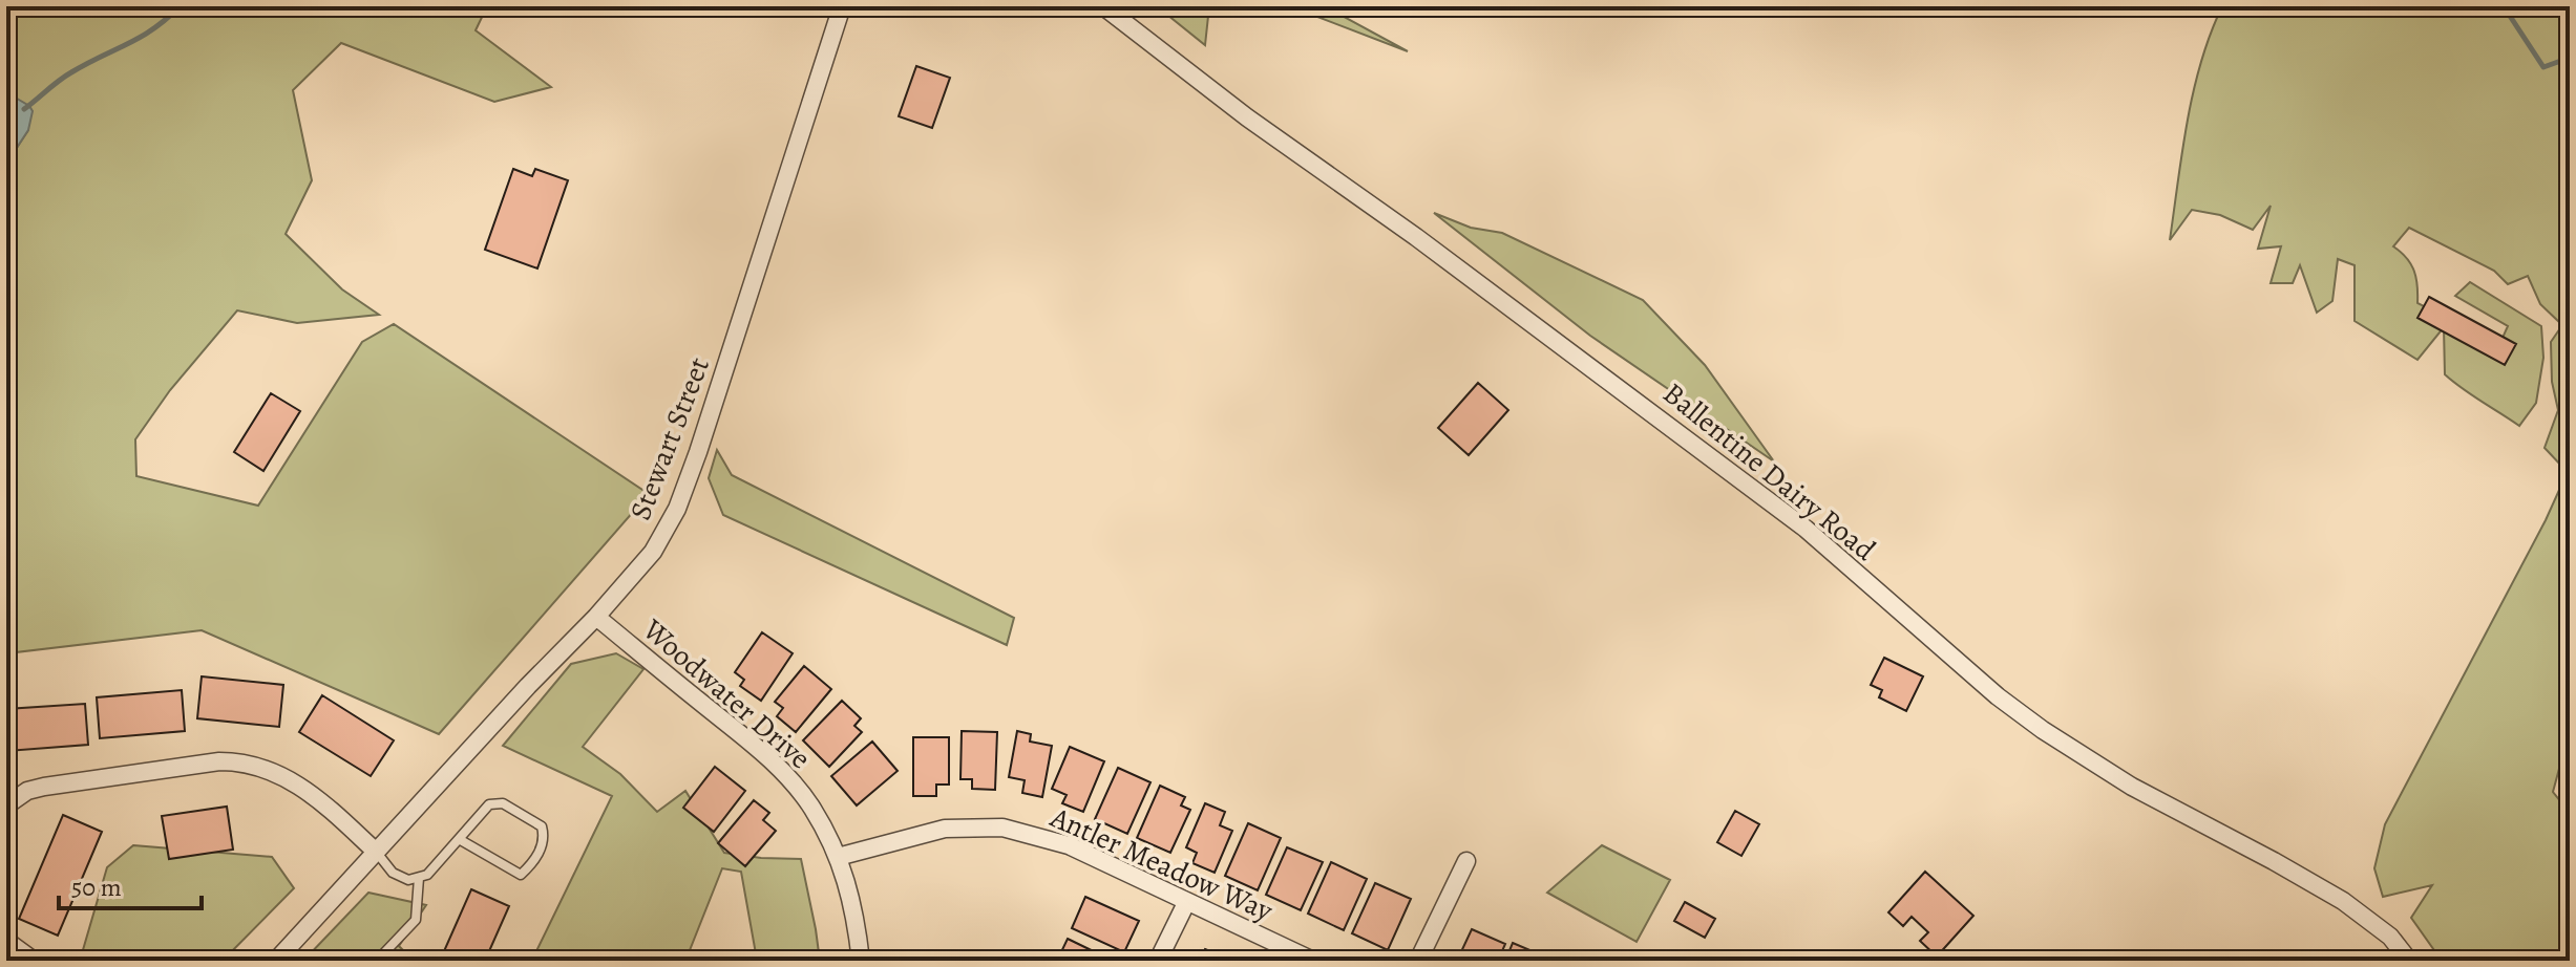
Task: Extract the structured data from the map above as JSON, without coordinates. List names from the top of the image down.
{
  "streets": {
    "street": [
      "Stewart Street",
      "Ballentine Dairy Road",
      "Woodwater Drive",
      "Antler Meadow Way"
    ]
  },
  "crossings": [
    ["Stewart Street", "Woodwater Drive"],
    ["Woodwater Drive", "Antler Meadow Way"]
  ],
  "scale_bar": "50 m"
}
